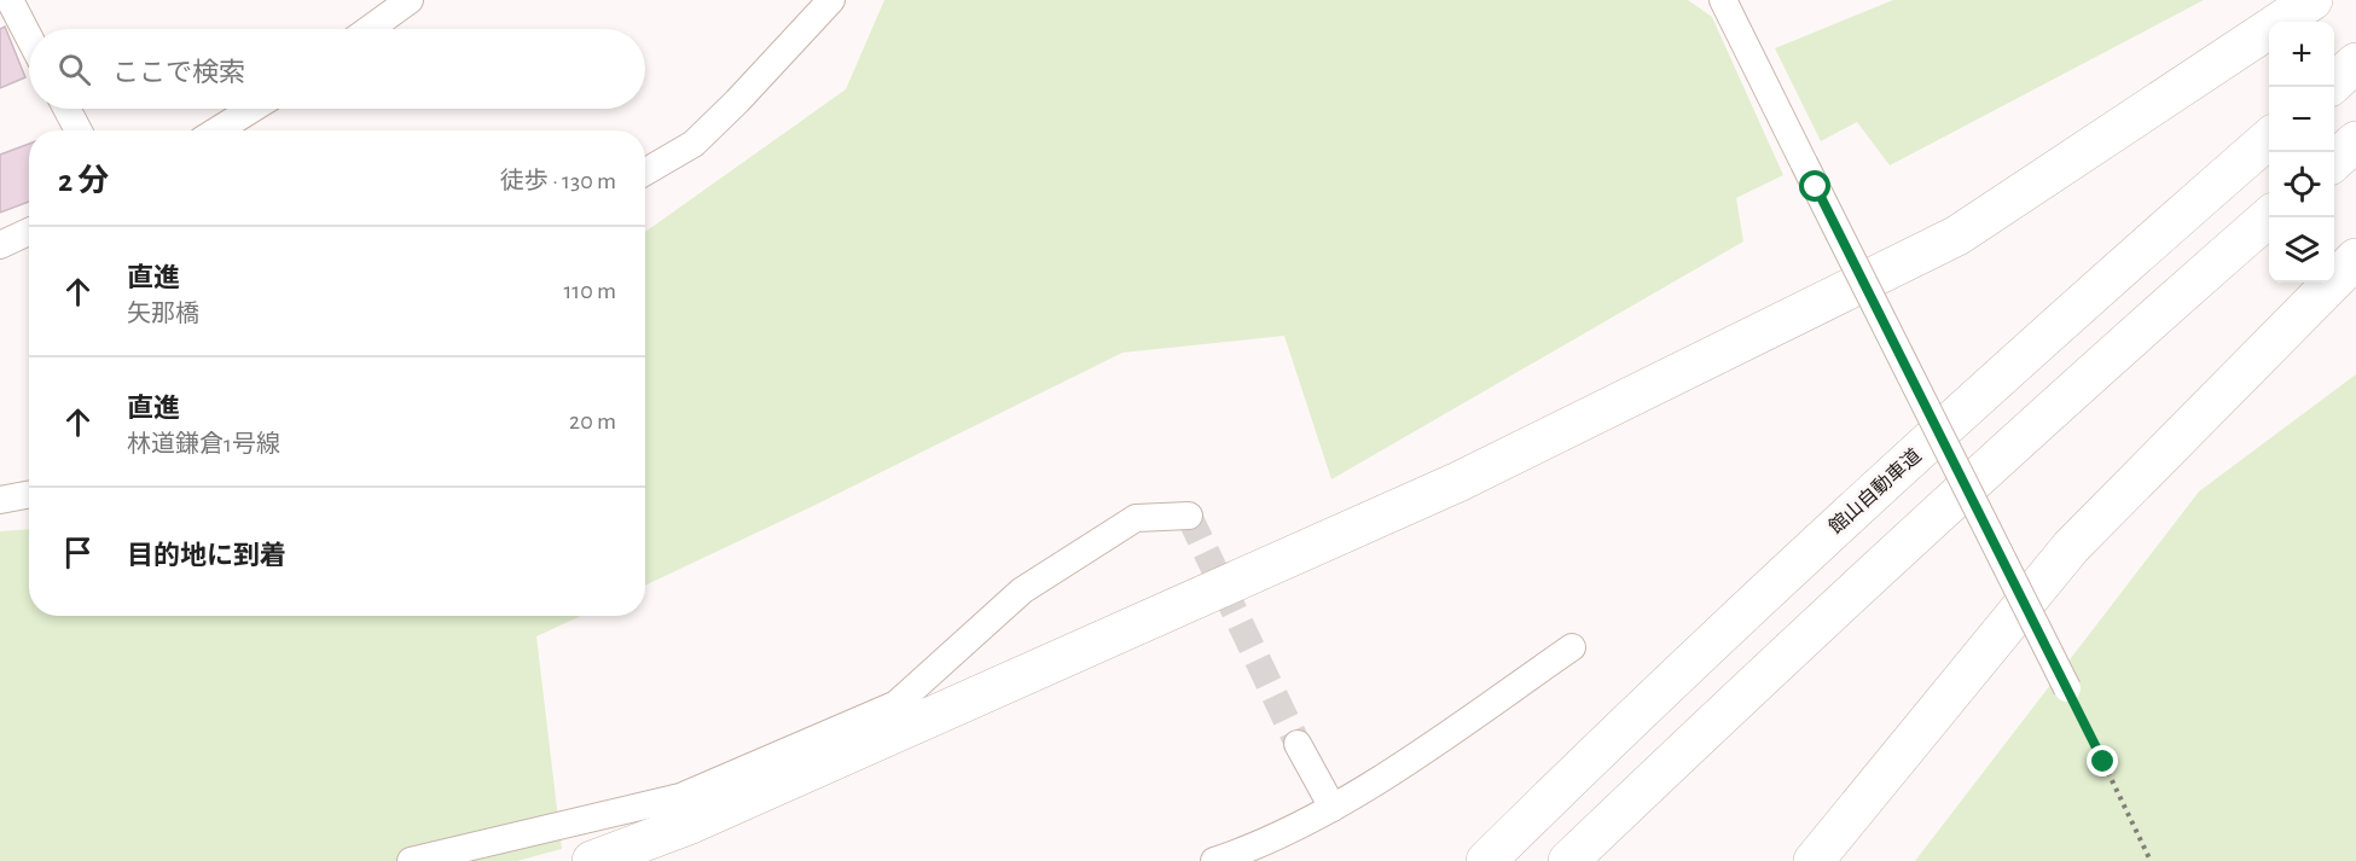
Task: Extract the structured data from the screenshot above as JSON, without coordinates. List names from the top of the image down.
{
  "streets": {
    "highway": ["館山自動車道"]
  },
  "page": {
    "map_buttons": ["+", "−"],
    "search": "ここで検索",
    "heading": ["2 分", "徒歩 · 130 m"],
    "list": [
      ["直進", "矢那橋", "110 m"],
      ["直進", "林道鎌倉1号線", "20 m"],
      "目的地に到着"
    ]
  }
}
